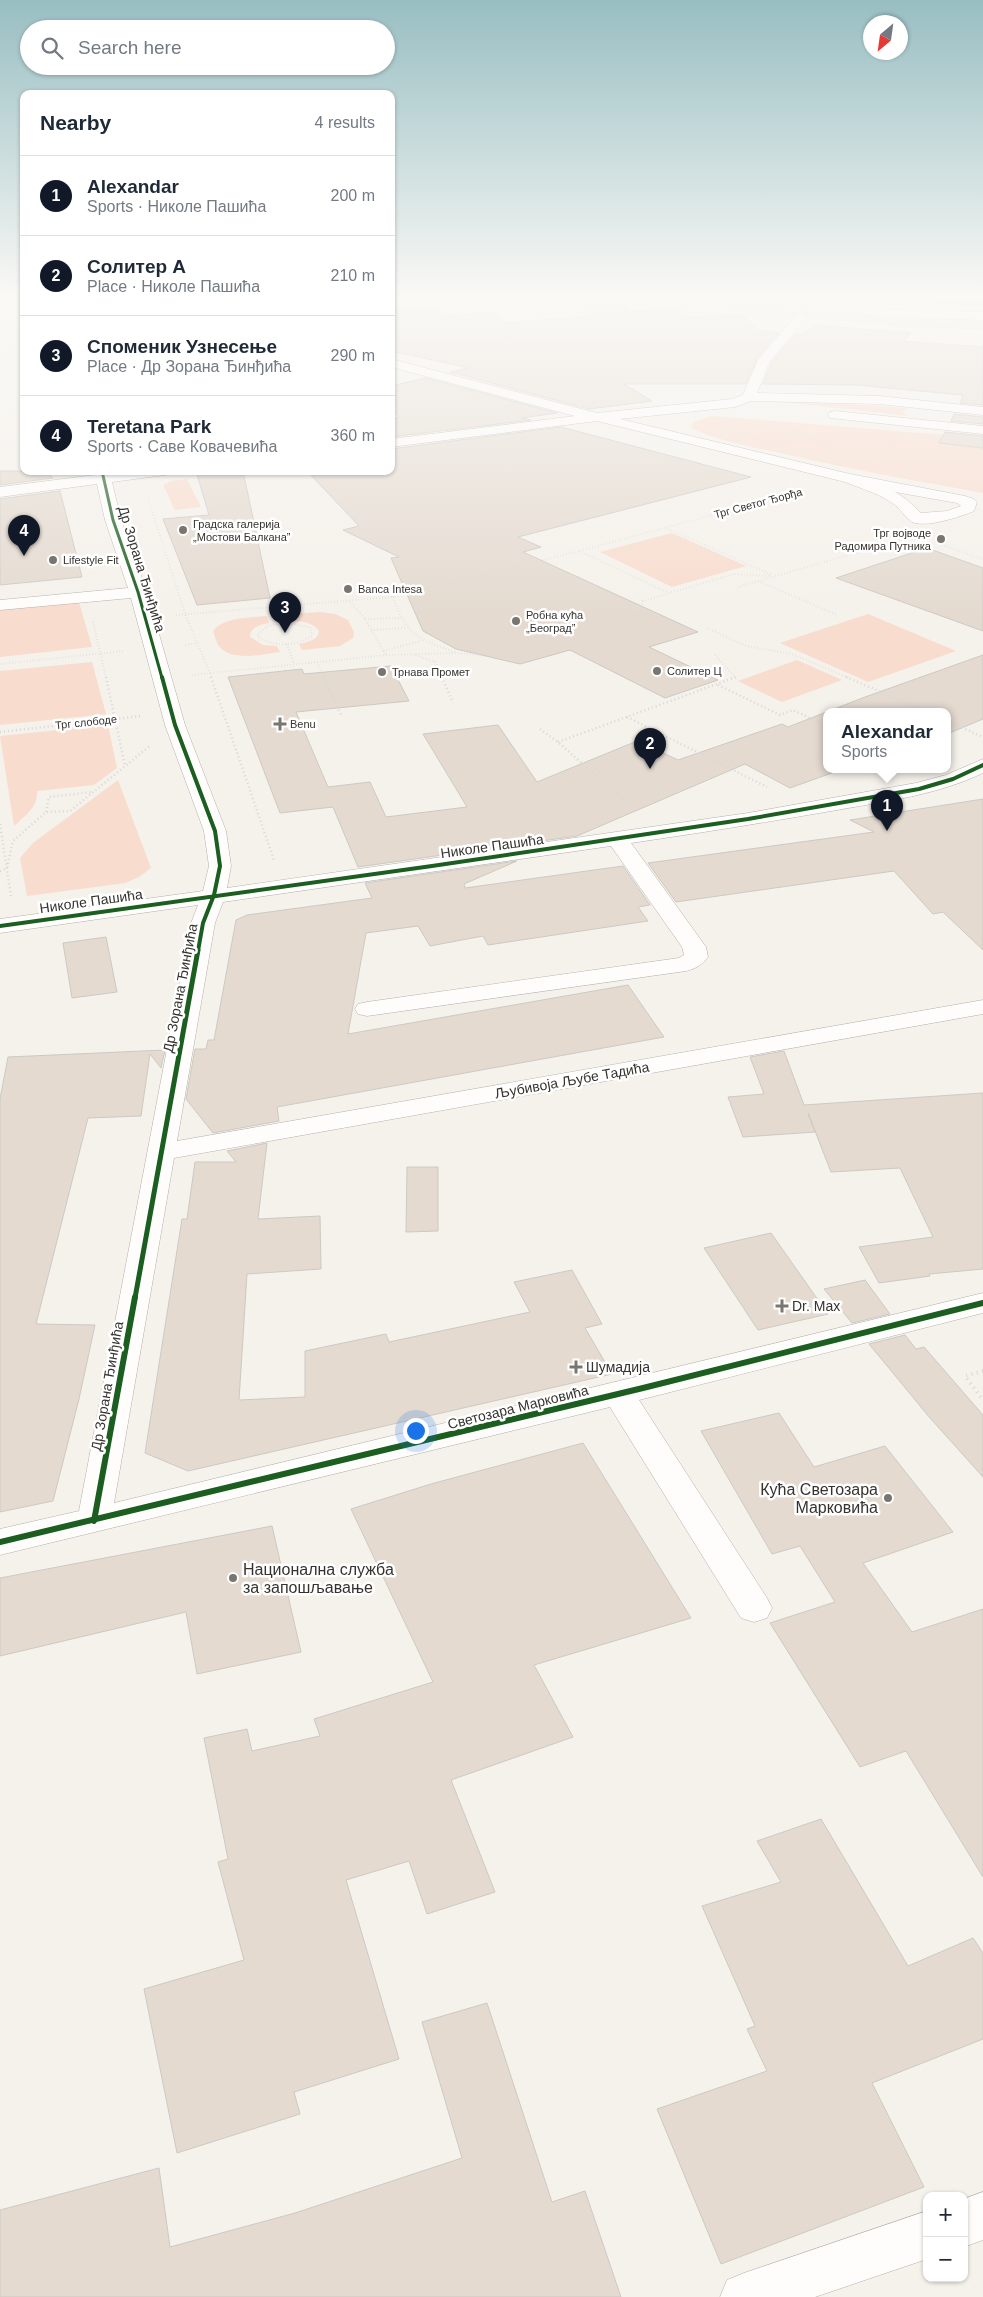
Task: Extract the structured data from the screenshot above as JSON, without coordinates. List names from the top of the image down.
{
  "streets": {
    "street": [
      "Др Зорана Ђинђића",
      "Николе Пашића",
      "Љубивоја Љубе Тадића",
      "Светозара Марковића"
    ],
    "path": ["Трг Светог Ђорђа", "Трг слободе"]
  },
  "crossings": [
    ["Трг Светог Ђорђа", "Др Зорана Ђинђића"],
    ["Др Зорана Ђинђића", "Трг слободе"],
    ["Др Зорана Ђинђића", "Николе Пашића"],
    ["Др Зорана Ђинђића", "Љубивоја Љубе Тадића"],
    ["Др Зорана Ђинђића", "Светозара Марковића"]
  ],
  "places": {
    "other": [
      "Градска галерија „Мостови Балкана”",
      "Трг војводе Радомира Путника",
      "Lifestyle Fit",
      "Banca Intesa",
      "Робна кућа „Београд”",
      "Солитер Ц",
      "Трнава Промет",
      "Кућа Светозара Марковића",
      "Национална служба за запошљавање"
    ],
    "health": ["Benu", "Dr. Max", "Шумадија"]
  },
  "north": "bottom left",
  "page": {
    "search": "Search here",
    "heading": ["Nearby", "4 results"],
    "list": [
      {
        "mark": "1",
        "name": "Alexandar",
        "note": "Sports · Николе Пашића",
        "value": "200 m"
      },
      {
        "mark": "2",
        "name": "Солитер А",
        "note": "Place · Николе Пашића",
        "value": "210 m"
      },
      {
        "mark": "3",
        "name": "Споменик Узнесење",
        "note": "Place · Др Зорана Ђинђића",
        "value": "290 m"
      },
      {
        "mark": "4",
        "name": "Teretana Park",
        "note": "Sports · Саве Ковачевића",
        "value": "360 m"
      }
    ],
    "pins": [
      "4",
      "3",
      "2",
      "1"
    ],
    "popup": ["Alexandar", "Sports"],
    "map_buttons": ["+", "−"]
  }
}
